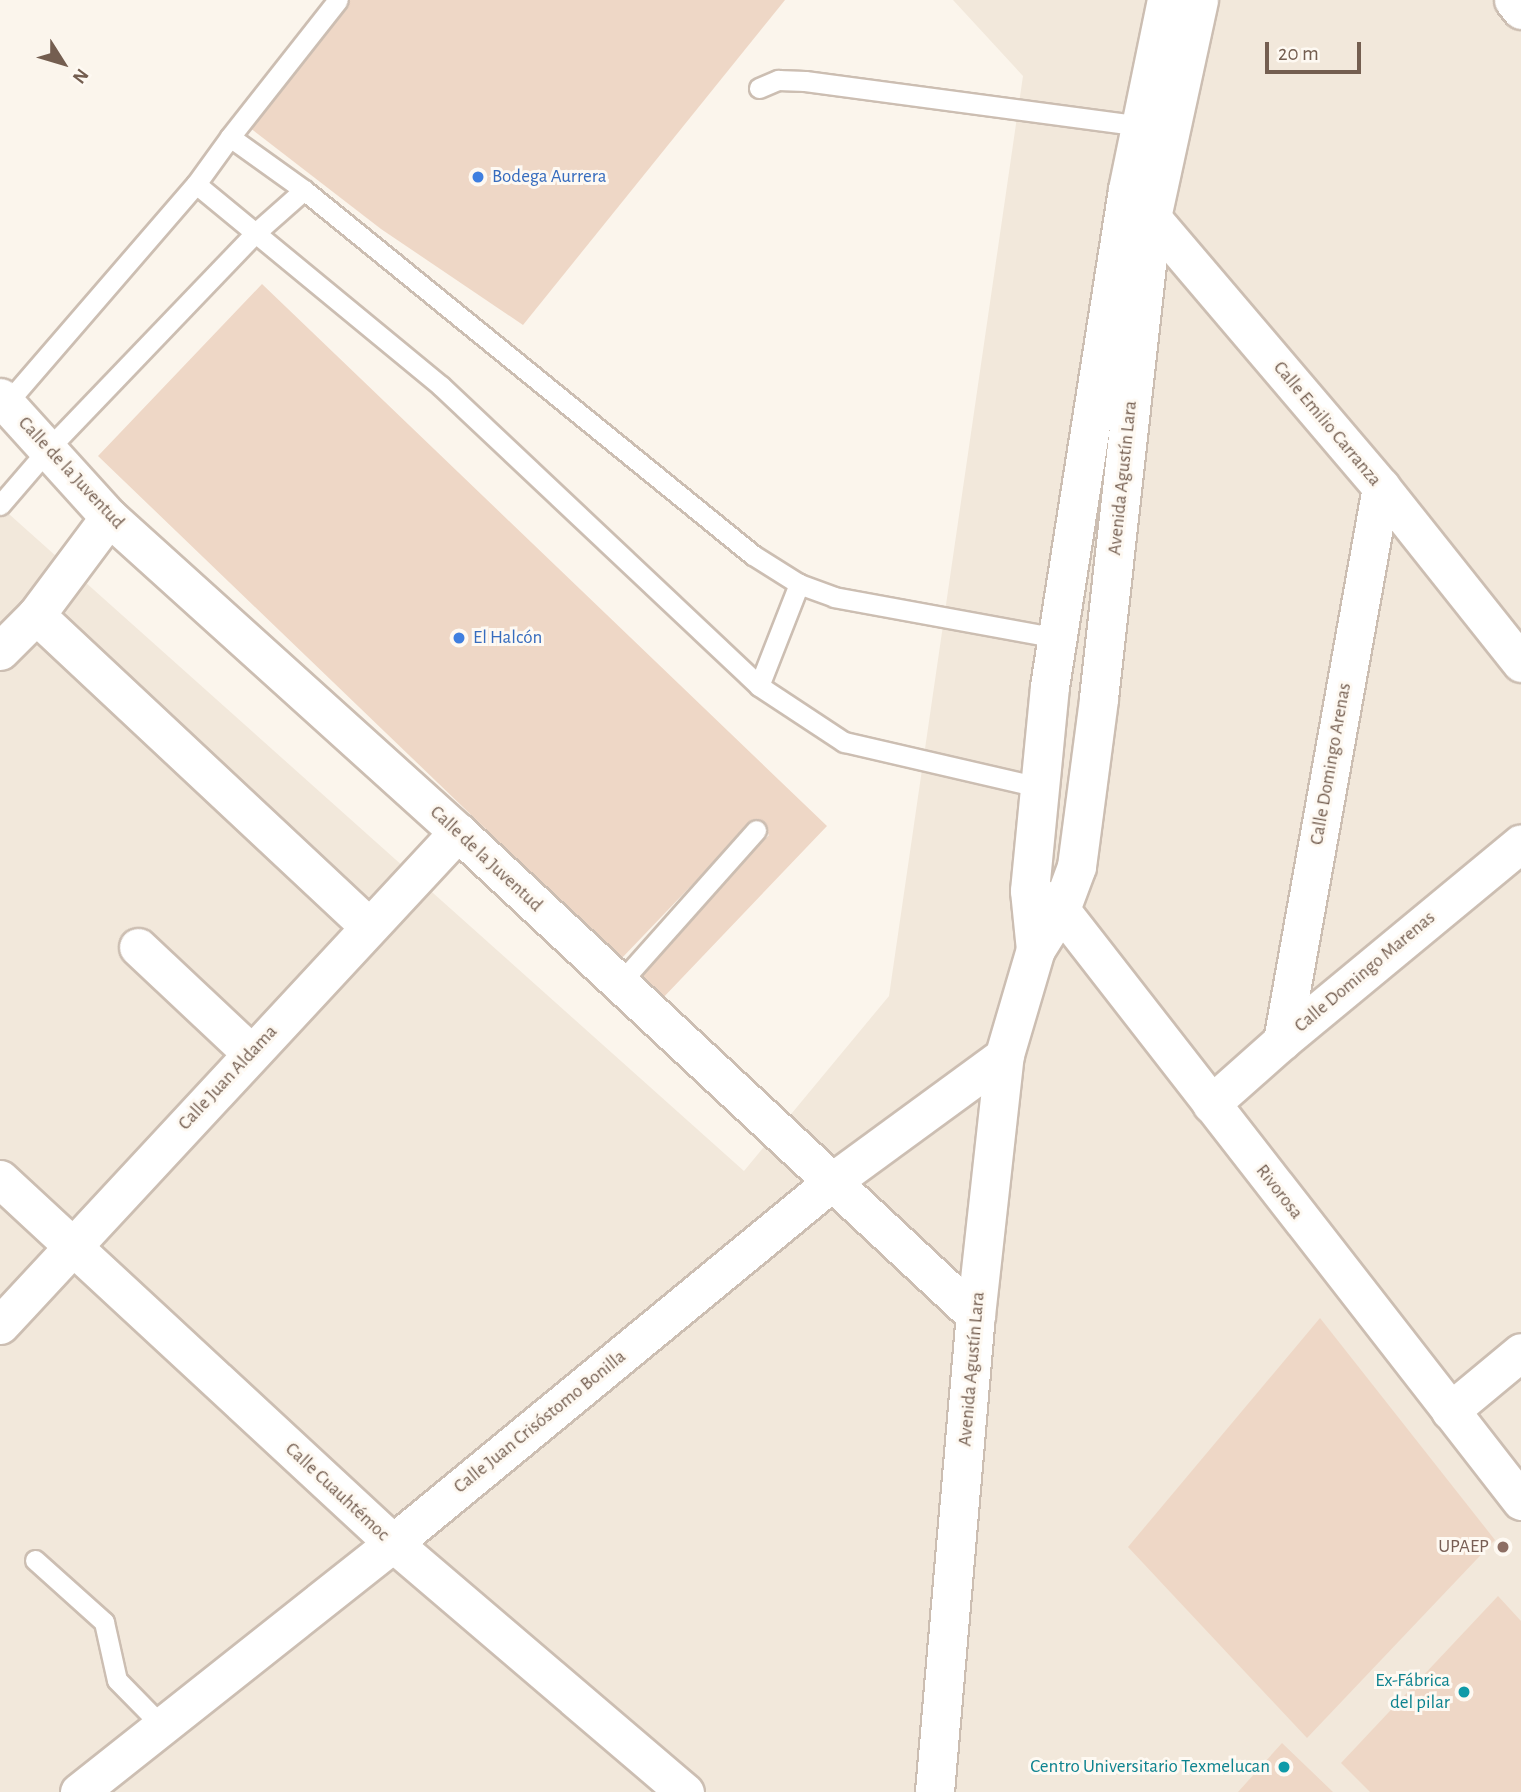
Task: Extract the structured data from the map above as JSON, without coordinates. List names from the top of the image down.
{
  "streets": {
    "main road": ["Avenida Agustín Lara"],
    "street": [
      "Calle Emilio Carranza",
      "Calle de la Juventud",
      "Calle Domingo Arenas",
      "Calle Domingo Marenas",
      "Calle Juan Aldama",
      "Rivorosa",
      "Calle Juan Crisóstomo Bonilla",
      "Calle Cuauhtémoc"
    ]
  },
  "crossings": [
    ["Calle Emilio Carranza", "Avenida Agustín Lara"],
    ["Calle Emilio Carranza", "Calle Domingo Arenas"],
    ["Calle de la Juventud", "Avenida Agustín Lara"],
    ["Calle de la Juventud", "Calle Juan Aldama"],
    ["Calle de la Juventud", "Calle Juan Crisóstomo Bonilla"],
    ["Avenida Agustín Lara", "Rivorosa"],
    ["Avenida Agustín Lara", "Calle Juan Crisóstomo Bonilla"],
    ["Calle Domingo Arenas", "Calle Domingo Marenas"],
    ["Calle Domingo Marenas", "Rivorosa"],
    ["Calle Juan Aldama", "Calle Cuauhtémoc"],
    ["Calle Juan Crisóstomo Bonilla", "Calle Cuauhtémoc"]
  ],
  "places": [
    "Bodega Aurrera",
    "El Halcón",
    "UPAEP",
    "Ex-Fábrica del pilar",
    "Centro Universitario Texmelucan"
  ],
  "scale_bar": "20 m",
  "north": "bottom right"
}
